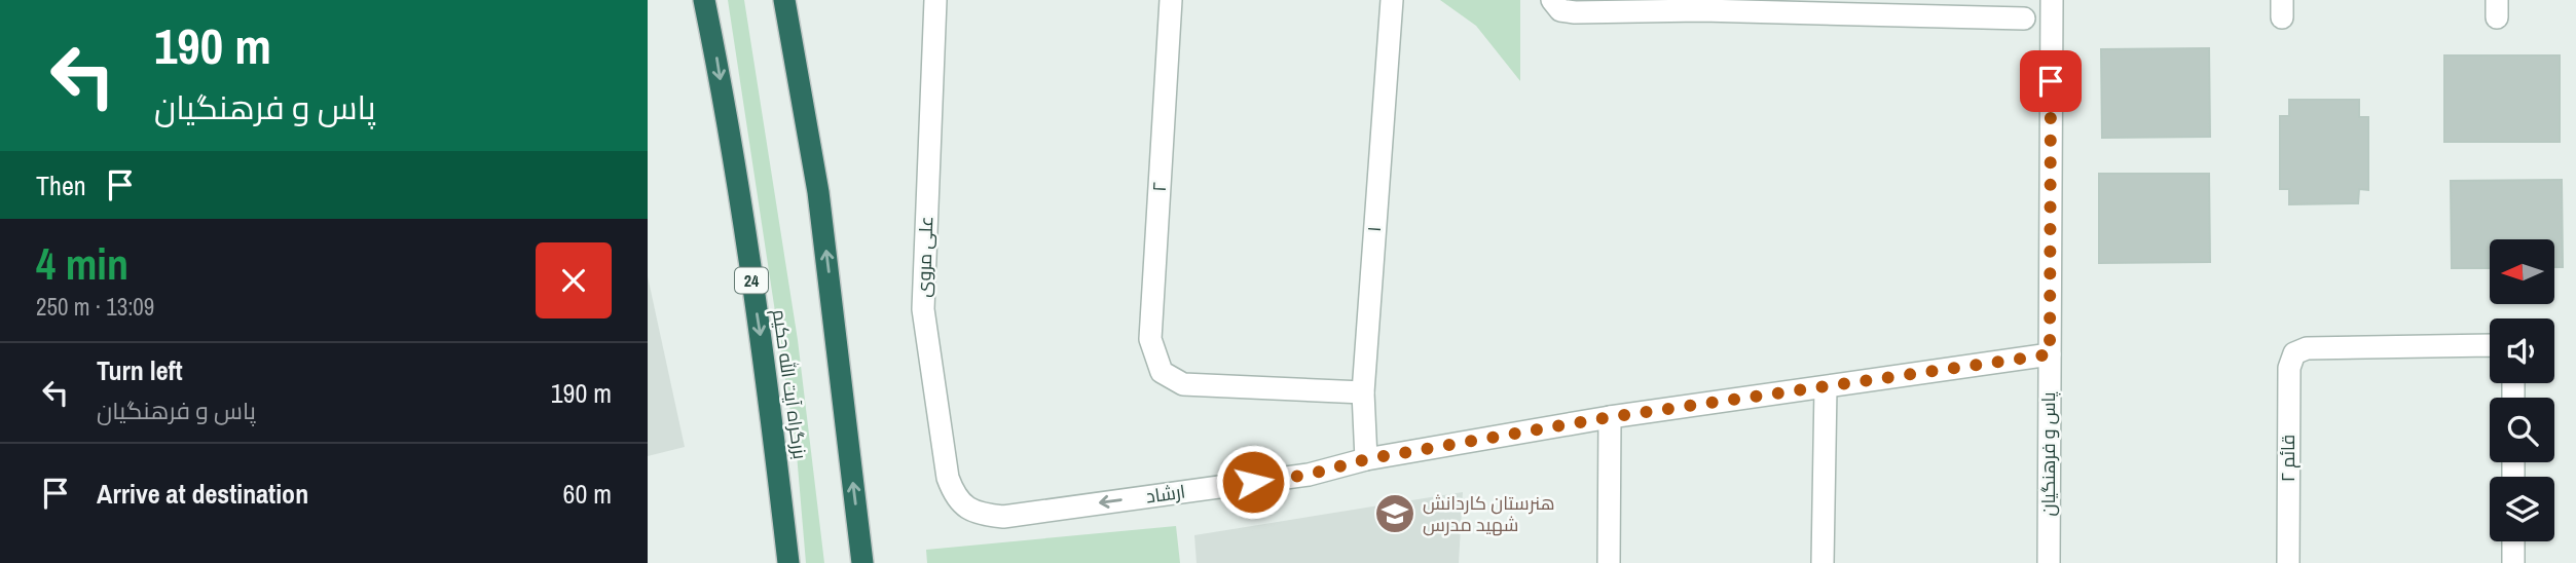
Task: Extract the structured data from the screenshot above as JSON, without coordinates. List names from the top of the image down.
{
  "streets": {
    "highway": ["24", "بزرگراه آیت الله حکیم"],
    "street": [
      "۲",
      "۱",
      "علی مروی",
      "پاس و فرهنگیان",
      "قائم ۲",
      "ارشاد"
    ]
  },
  "crossings": [
    ["۲", "۱"],
    ["۱", "ارشاد"],
    ["علی مروی", "ارشاد"],
    ["پاس و فرهنگیان", "ارشاد"]
  ],
  "one_way": ["ارشاد"],
  "places": {
    "school or university": ["هنرستان کاردانش شهید مدرس"]
  },
  "north": "left",
  "page": {
    "turn": ["190 m", "پاس و فرهنگیان"],
    "then": "Then",
    "heading": ["4 min", "250 m · 13:09"],
    "list": [
      {
        "name": "Turn left",
        "note": "پاس و فرهنگیان",
        "value": "190 m"
      },
      {
        "name": "Arrive at destination",
        "value": "60 m"
      }
    ]
  }
}
